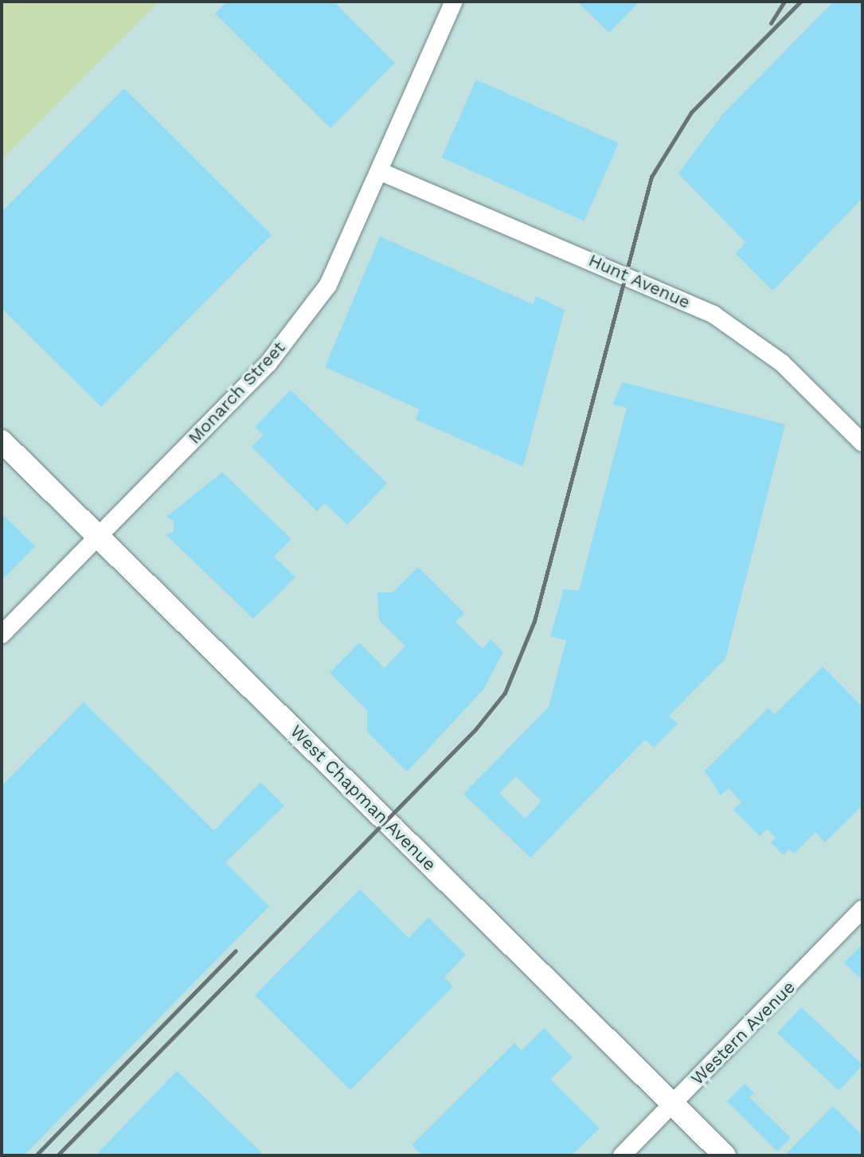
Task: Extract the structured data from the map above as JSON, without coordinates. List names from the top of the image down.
{
  "streets": {
    "main road": ["West Chapman Avenue"],
    "street": ["Hunt Avenue", "Monarch Street", "Western Avenue"]
  },
  "crossings": [
    ["Hunt Avenue", "Monarch Street"],
    ["Monarch Street", "West Chapman Avenue"],
    ["West Chapman Avenue", "Western Avenue"]
  ]
}
